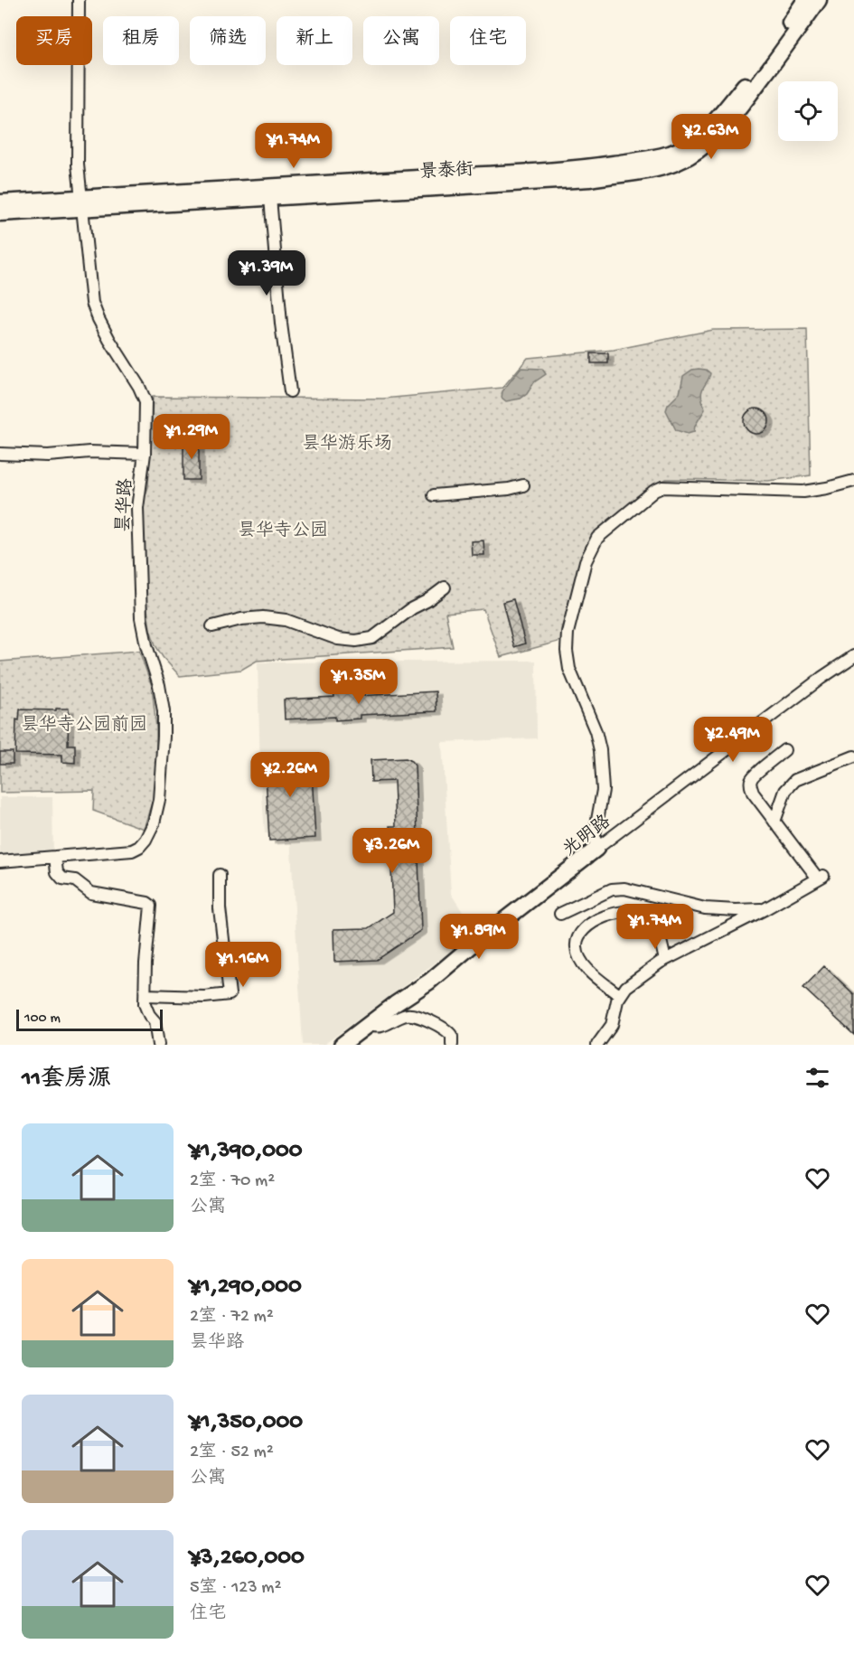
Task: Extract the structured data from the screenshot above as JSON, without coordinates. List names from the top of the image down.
{
  "streets": {
    "street": ["景泰街", "昙华路", "光明路"]
  },
  "crossings": [
    ["景泰街", "昙华路"]
  ],
  "parks": ["昙华游乐场", "昙华寺公园", "昙华寺公园前园"],
  "scale_bar": "100 m",
  "page": {
    "chip": [
      "买房",
      "租房",
      "筛选",
      "新上",
      "公寓",
      "住宅"
    ],
    "price": [
      "¥2.63M",
      "¥1.74M",
      "¥1.39M",
      "¥1.29M",
      "¥1.35M",
      "¥2.49M",
      "¥2.26M",
      "¥3.26M",
      "¥1.74M",
      "¥1.89M",
      "¥1.16M"
    ],
    "scale": "100 m",
    "heading": "11套房源",
    "list": [
      {
        "name": "¥1,390,000",
        "note": "2室 · 70 m² · 公寓"
      },
      {
        "name": "¥1,290,000",
        "note": "2室 · 72 m² · 昙华路"
      },
      {
        "name": "¥1,350,000",
        "note": "2室 · 52 m² · 公寓"
      },
      {
        "name": "¥3,260,000",
        "note": "5室 · 123 m² · 住宅"
      }
    ]
  }
}
